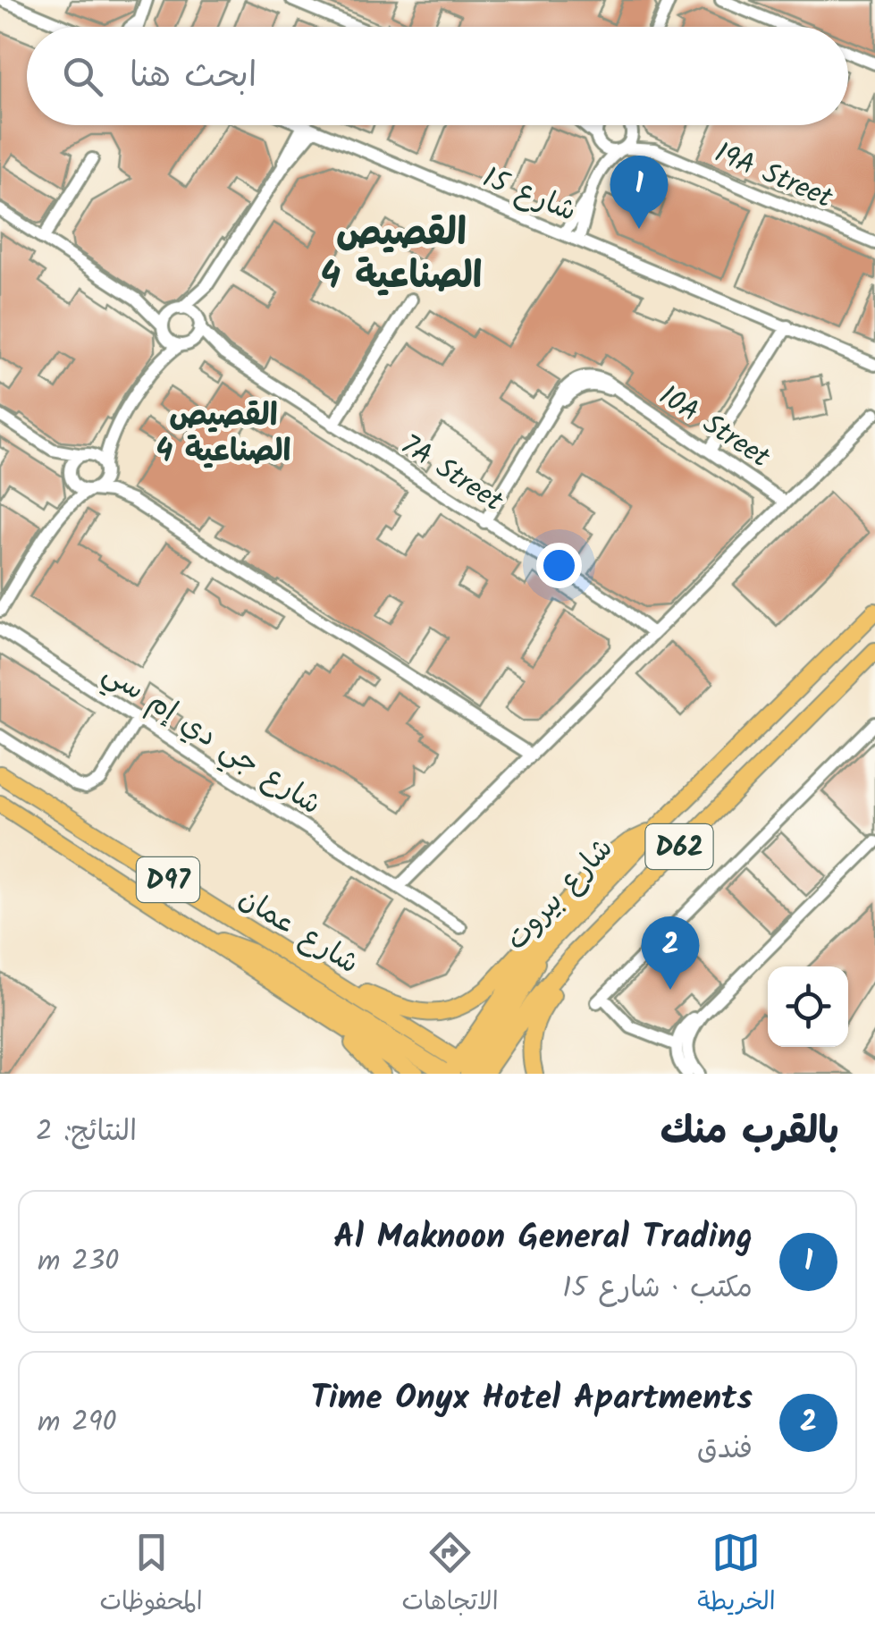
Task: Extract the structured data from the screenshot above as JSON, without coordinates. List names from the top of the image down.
{
  "streets": {
    "main road": [
      "D62",
      "D97",
      "شارع بيروت",
      "شارع عمان"
    ],
    "street": [
      "19A Street",
      "شارع 15",
      "10A Street",
      "7A Street",
      "شارع جي دي إم سي"
    ]
  },
  "crossings": [
    ["10A Street", "7A Street"],
    ["شارع بيروت", "شارع عمان"]
  ],
  "districts": ["القصيص الصناعية 4", "القصيص الصناعية 4"],
  "page": {
    "search": "ابحث هنا",
    "pins": ["1", "2"],
    "heading": ["بالقرب منك", "النتائج: 2"],
    "list": [
      {
        "mark": "1",
        "name": "Al Maknoon General Trading",
        "note": "مكتب · شارع 15",
        "value": "230 m"
      },
      {
        "mark": "2",
        "name": "Time Onyx Hotel Apartments",
        "note": "فندق",
        "value": "290 m"
      }
    ],
    "nav": ["الخريطة", "الاتجاهات", "المحفوظات"]
  }
}
